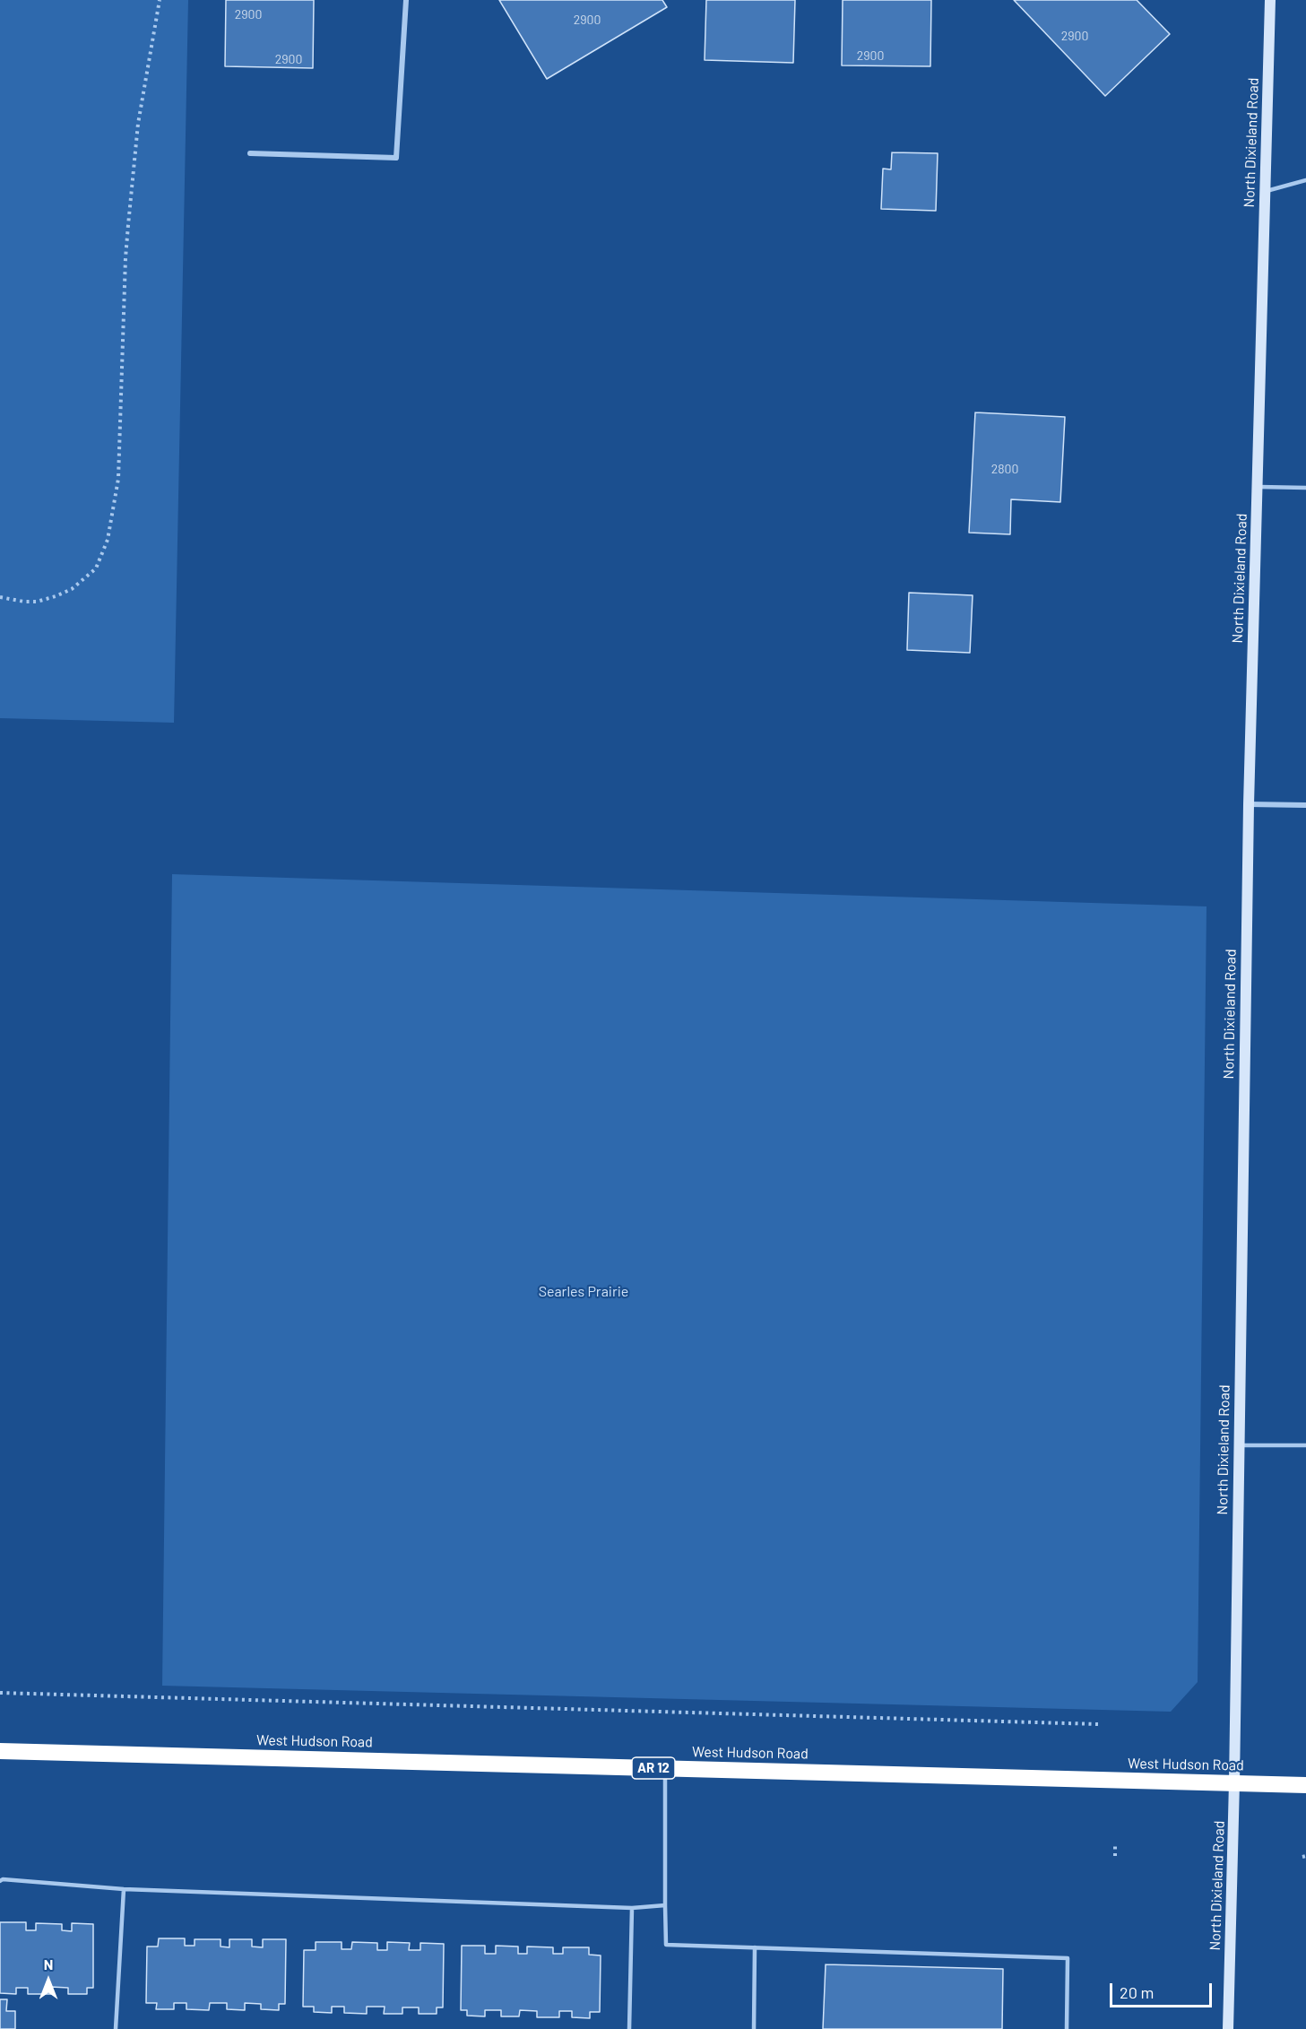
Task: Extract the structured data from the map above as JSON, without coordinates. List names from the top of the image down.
{
  "streets": {
    "highway": ["West Hudson Road", "AR 12"],
    "street": ["North Dixieland Road"]
  },
  "crossings": [
    ["North Dixieland Road", "West Hudson Road"]
  ],
  "parks": ["Searles Prairie"],
  "house_numbers": [
    "2900",
    "2900",
    "2900",
    "2900",
    "2900",
    "2800"
  ],
  "scale_bar": "20 m",
  "north": "top"
}
